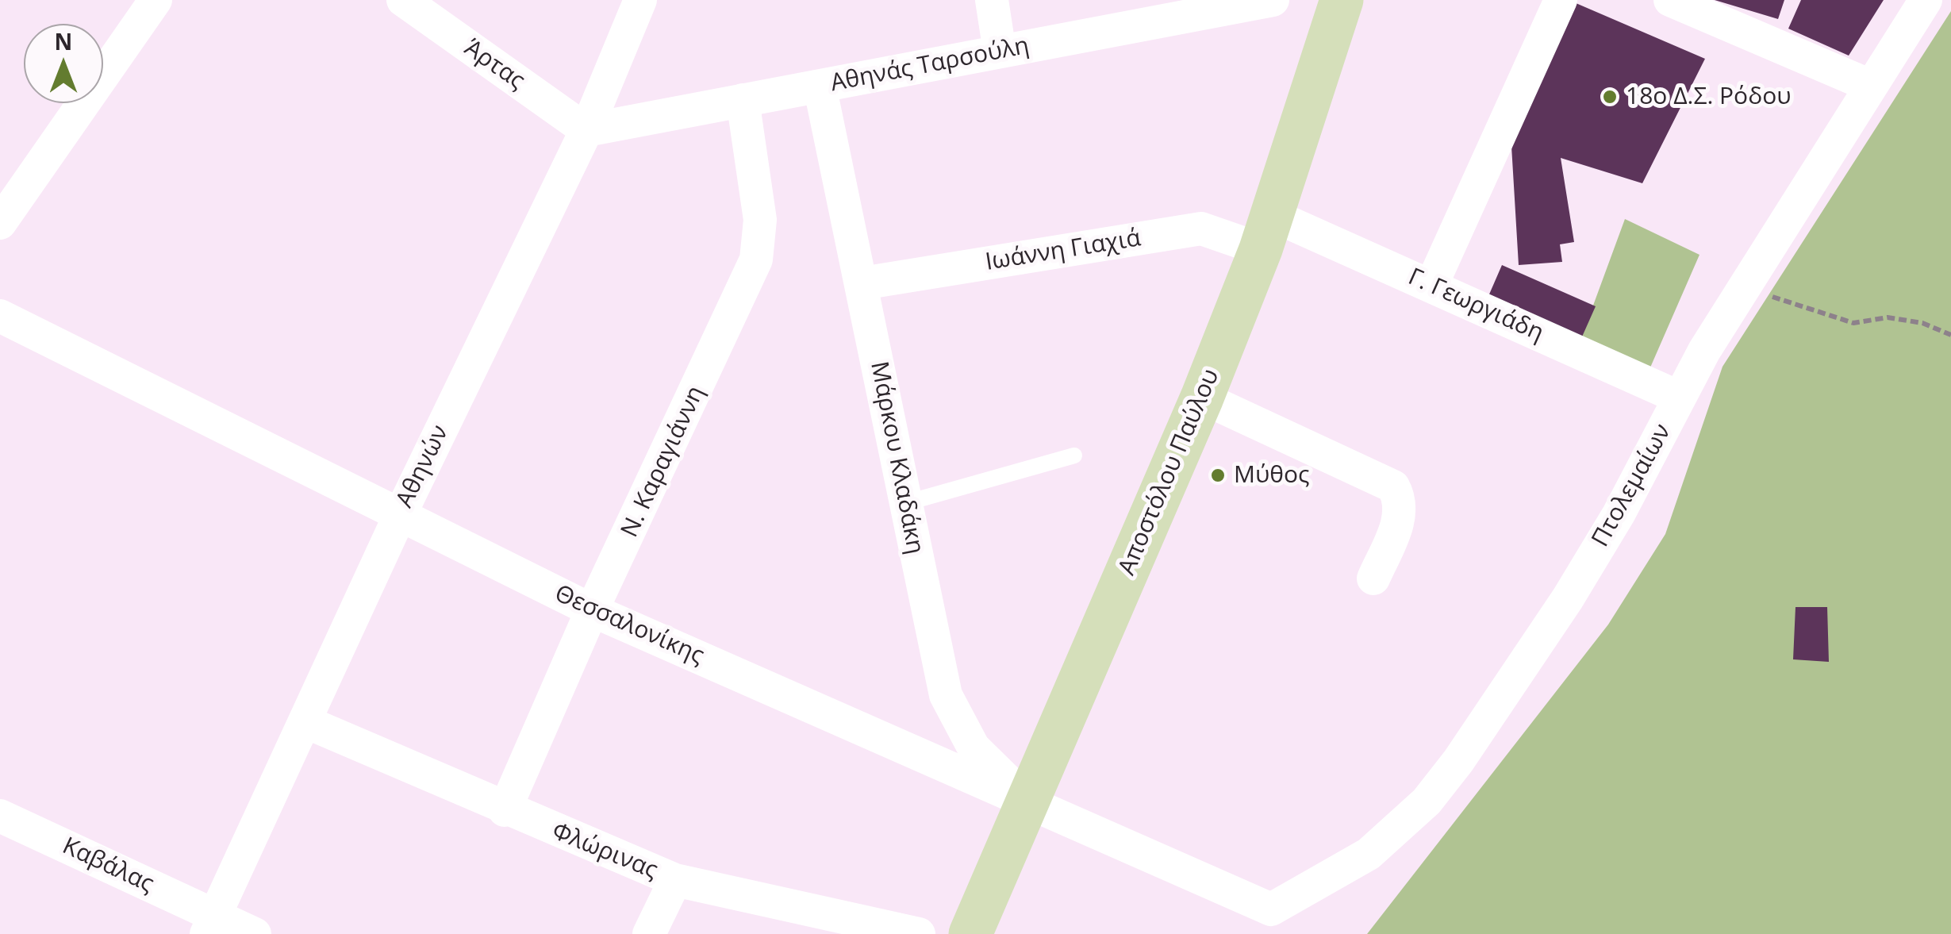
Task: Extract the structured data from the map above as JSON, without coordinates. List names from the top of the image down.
{
  "streets": {
    "street": [
      "Άρτας",
      "Αθηνάς Ταρσούλη",
      "Ιωάννη Γιαχιά",
      "Γ. Γεωργιάδη",
      "Μάρκου Κλαδάκη",
      "Ν. Καραγιάννη",
      "Αθηνών",
      "Αποστόλου Παύλου",
      "Πτολεμαίων",
      "Θεσσαλονίκης",
      "Φλώρινας",
      "Καβάλας"
    ]
  },
  "crossings": [
    ["Άρτας", "Αθηνάς Ταρσούλη"],
    ["Άρτας", "Αθηνών"],
    ["Αθηνάς Ταρσούλη", "Μάρκου Κλαδάκη"],
    ["Αθηνάς Ταρσούλη", "Ν. Καραγιάννη"],
    ["Αθηνάς Ταρσούλη", "Αθηνών"],
    ["Ιωάννη Γιαχιά", "Γ. Γεωργιάδη"],
    ["Ιωάννη Γιαχιά", "Μάρκου Κλαδάκη"],
    ["Ιωάννη Γιαχιά", "Αποστόλου Παύλου"],
    ["Γ. Γεωργιάδη", "Αποστόλου Παύλου"],
    ["Γ. Γεωργιάδη", "Πτολεμαίων"],
    ["Μάρκου Κλαδάκη", "Αποστόλου Παύλου"],
    ["Μάρκου Κλαδάκη", "Θεσσαλονίκης"],
    ["Ν. Καραγιάννη", "Θεσσαλονίκης"],
    ["Ν. Καραγιάννη", "Φλώρινας"],
    ["Αθηνών", "Θεσσαλονίκης"],
    ["Αθηνών", "Φλώρινας"],
    ["Αθηνών", "Καβάλας"],
    ["Αποστόλου Παύλου", "Θεσσαλονίκης"],
    ["Πτολεμαίων", "Θεσσαλονίκης"]
  ],
  "places": ["18ο Δ.Σ. Ρόδου", "Μύθος"],
  "north": "top"
}
